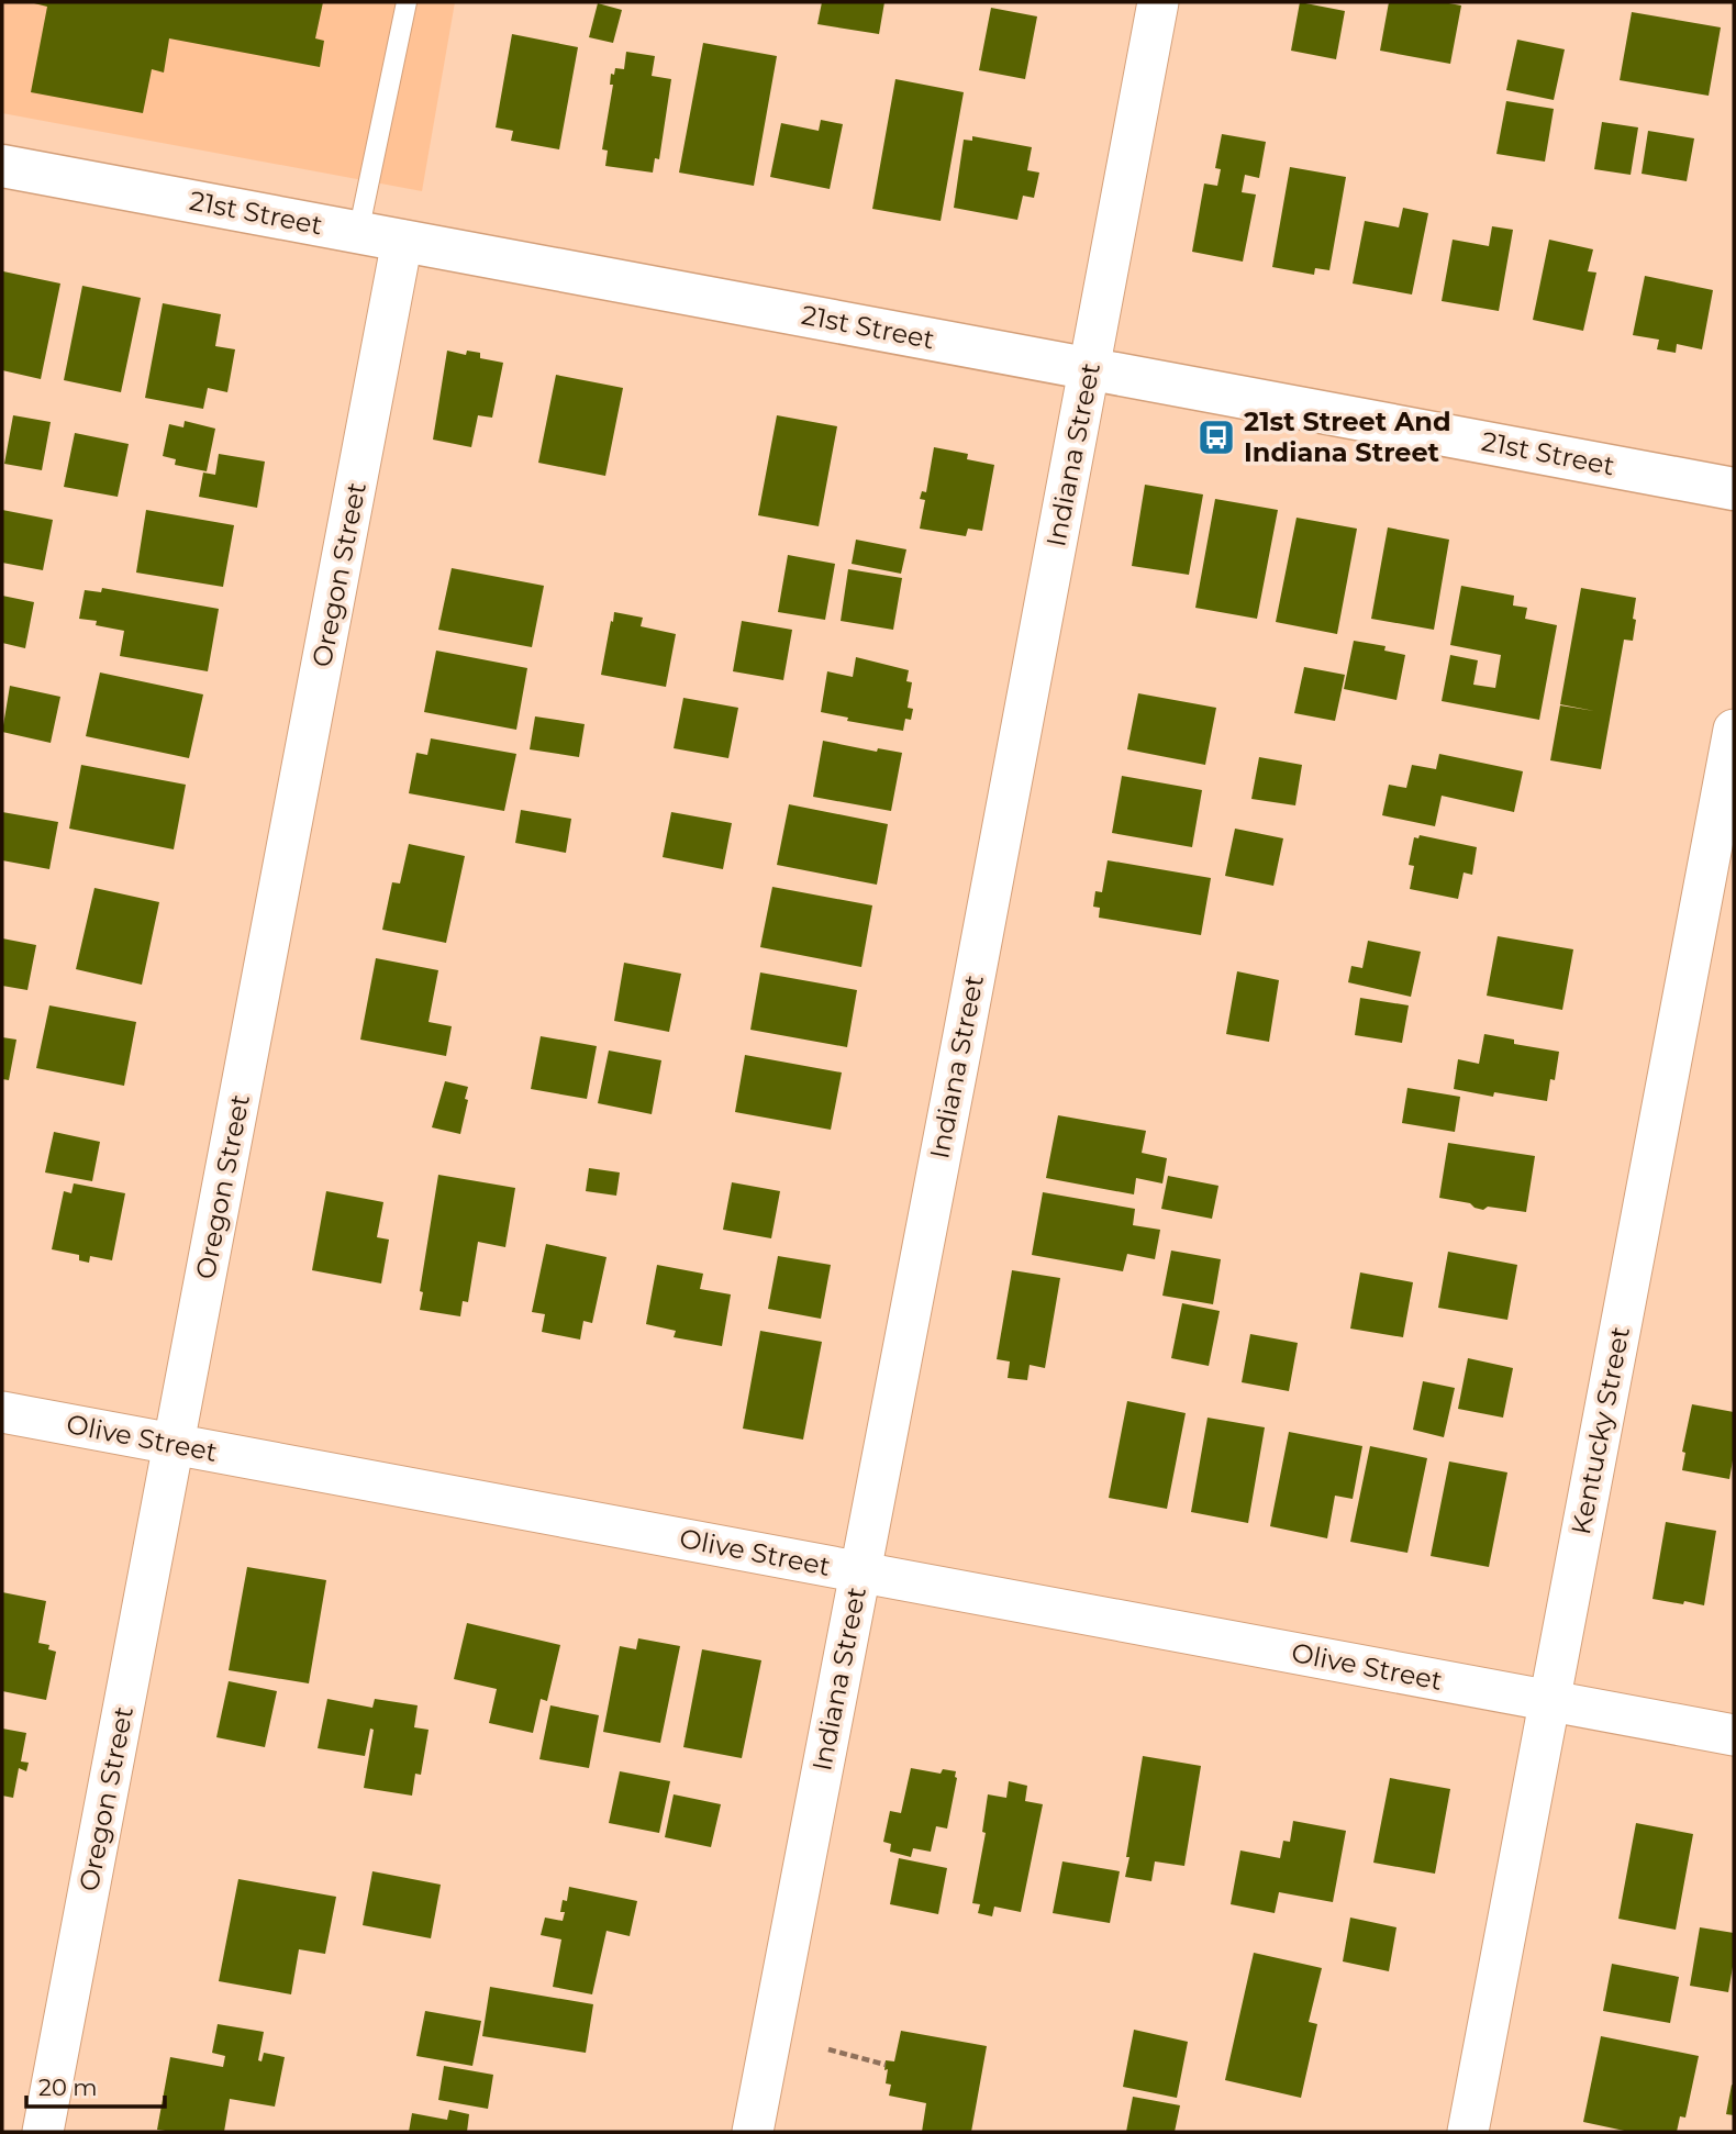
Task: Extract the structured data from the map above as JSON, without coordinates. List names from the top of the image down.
{
  "streets": {
    "street": [
      "21st Street",
      "Indiana Street",
      "Oregon Street",
      "Kentucky Street",
      "Olive Street"
    ]
  },
  "crossings": [
    ["21st Street", "Indiana Street"],
    ["21st Street", "Oregon Street"],
    ["Indiana Street", "Olive Street"],
    ["Oregon Street", "Olive Street"],
    ["Kentucky Street", "Olive Street"]
  ],
  "places": {
    "bus stop": ["21st Street And Indiana Street"]
  },
  "scale_bar": "20 m"
}
